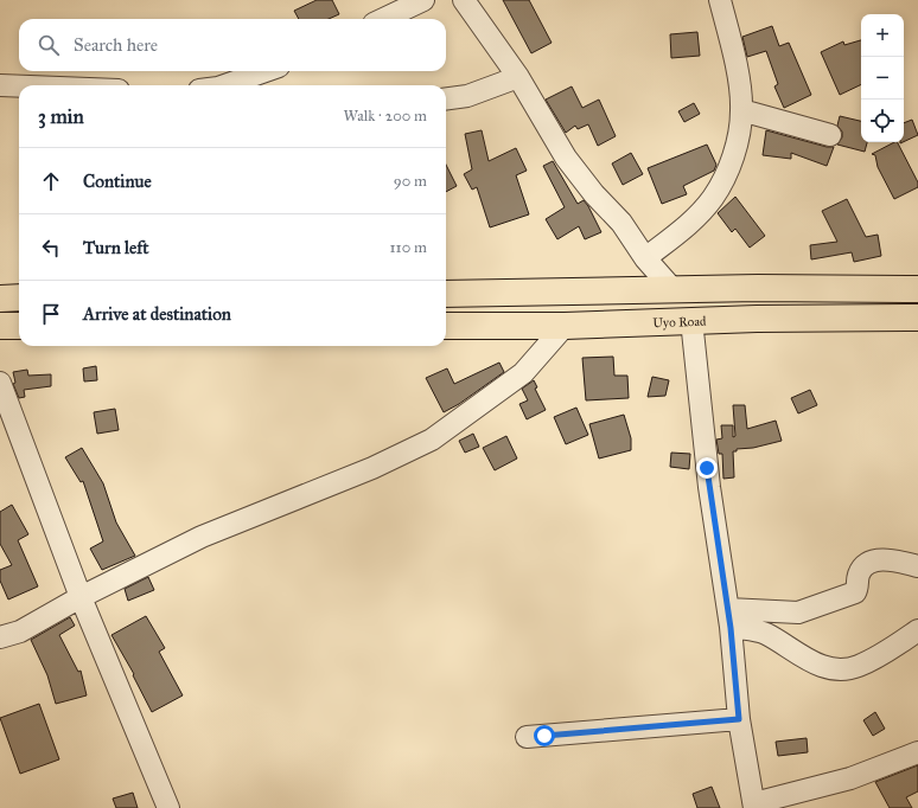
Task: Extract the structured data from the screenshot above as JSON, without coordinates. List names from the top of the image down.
{
  "streets": {
    "highway": ["Uyo Road"]
  },
  "page": {
    "map_buttons": ["+", "−"],
    "search": "Search here",
    "heading": ["3 min", "Walk · 200 m"],
    "list": [
      ["Continue", "90 m"],
      ["Turn left", "110 m"],
      "Arrive at destination"
    ]
  }
}
